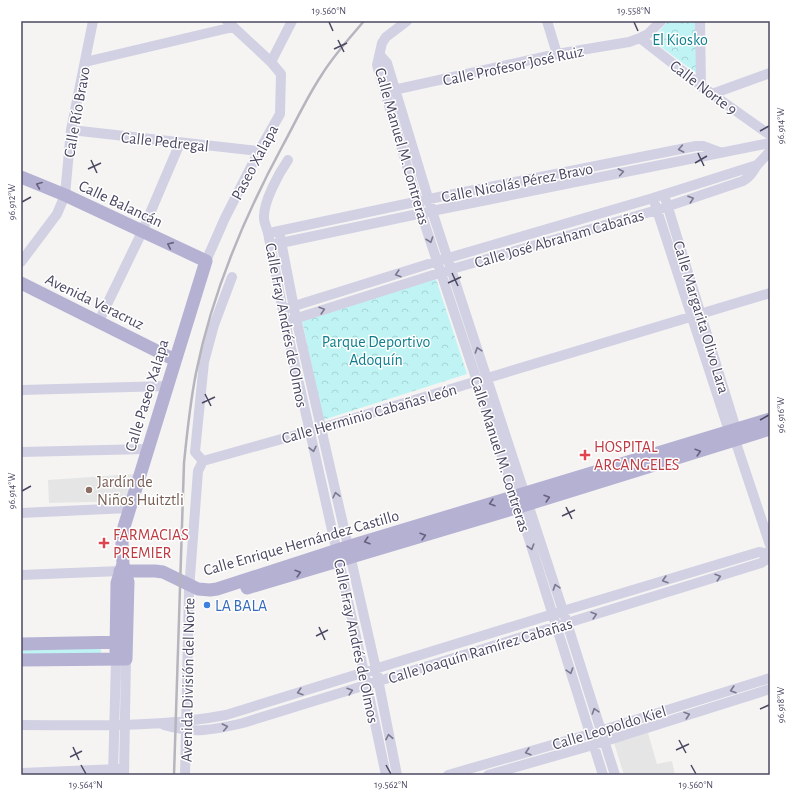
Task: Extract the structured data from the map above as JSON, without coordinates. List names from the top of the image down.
{
  "streets": {
    "main road": [
      "Calle Balancán",
      "Avenida Veracruz",
      "Calle Paseo Xalapa",
      "Calle Enrique Hernández Castillo"
    ],
    "street": [
      "Calle Profesor José Ruiz",
      "Calle Norte 9",
      "Calle Río Bravo",
      "Calle Pedregal",
      "Calle Manuel M. Contreras",
      "Paseo Xalapa",
      "Calle Nicolás Pérez Bravo",
      "Calle José Abraham Cabañas",
      "Calle Margarita Olivo Lara",
      "Calle Fray Andrés de Olmos",
      "Calle Herminio Cabañas León",
      "Calle Joaquín Ramírez Cabañas",
      "Avenida División del Norte",
      "Calle Leopoldo Kiel"
    ]
  },
  "crossings": [
    ["Calle Profesor José Ruiz", "Calle Norte 9"],
    ["Calle Profesor José Ruiz", "Calle Manuel M. Contreras"],
    ["Calle Río Bravo", "Calle Pedregal"],
    ["Calle Río Bravo", "Calle Balancán"],
    ["Calle Pedregal", "Paseo Xalapa"],
    ["Calle Manuel M. Contreras", "Calle Nicolás Pérez Bravo"],
    ["Calle Manuel M. Contreras", "Calle José Abraham Cabañas"],
    ["Calle Manuel M. Contreras", "Calle Herminio Cabañas León"],
    ["Calle Manuel M. Contreras", "Calle Enrique Hernández Castillo"],
    ["Calle Manuel M. Contreras", "Calle Joaquín Ramírez Cabañas"],
    ["Calle Manuel M. Contreras", "Calle Leopoldo Kiel"],
    ["Paseo Xalapa", "Calle Balancán"],
    ["Paseo Xalapa", "Calle Paseo Xalapa"],
    ["Calle Nicolás Pérez Bravo", "Calle Fray Andrés de Olmos"],
    ["Calle Balancán", "Calle Paseo Xalapa"],
    ["Calle José Abraham Cabañas", "Calle Margarita Olivo Lara"],
    ["Calle José Abraham Cabañas", "Calle Fray Andrés de Olmos"],
    ["Avenida Veracruz", "Calle Paseo Xalapa"],
    ["Calle Margarita Olivo Lara", "Calle Herminio Cabañas León"],
    ["Calle Margarita Olivo Lara", "Calle Enrique Hernández Castillo"],
    ["Calle Fray Andrés de Olmos", "Calle Herminio Cabañas León"],
    ["Calle Fray Andrés de Olmos", "Calle Enrique Hernández Castillo"],
    ["Calle Fray Andrés de Olmos", "Calle Joaquín Ramírez Cabañas"],
    ["Calle Paseo Xalapa", "Calle Enrique Hernández Castillo"],
    ["Calle Enrique Hernández Castillo", "Avenida División del Norte"],
    ["Calle Joaquín Ramírez Cabañas", "Avenida División del Norte"]
  ],
  "one_way": ["Calle Balancán"],
  "parks": ["El Kiosko", "Parque Deportivo Adoquín"],
  "places": {
    "health": ["HOSPITAL ARCANGELES", "FARMACIAS PREMIER"],
    "other": ["Jardín de Niños Huitztli", "LA BALA"]
  },
  "coordinates": [
    "19.560°N",
    "19.558°N",
    "96.914°W",
    "96.912°W",
    "96.916°W",
    "96.918°W",
    "19.564°N",
    "19.562°N"
  ]
}
